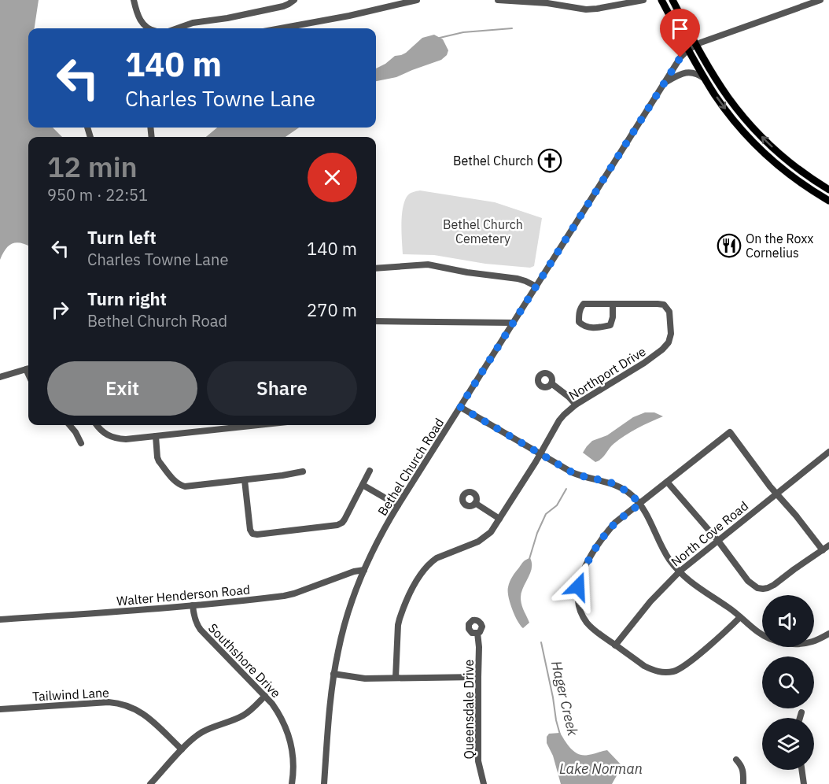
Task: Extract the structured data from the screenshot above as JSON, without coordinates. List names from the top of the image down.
{
  "streets": {
    "street": [
      "Northport Drive",
      "Bethel Church Road",
      "North Cove Road",
      "Walter Henderson Road",
      "Southshore Drive",
      "Tailwind Lane",
      "Queensdale Drive"
    ]
  },
  "crossings": [
    ["Bethel Church Road", "Walter Henderson Road"],
    ["Walter Henderson Road", "Southshore Drive"]
  ],
  "water": ["Hager Creek", "Lake Norman"],
  "parks": ["Bethel Church Cemetery"],
  "places": {
    "church": ["Bethel Church"],
    "restaurant": ["On the Roxx Cornelius"]
  },
  "page": {
    "turn": ["140 m", "Charles Towne Lane"],
    "heading": ["12 min", "950 m · 22:51"],
    "list": [
      {
        "name": "Turn left",
        "note": "Charles Towne Lane",
        "value": "140 m"
      },
      {
        "name": "Turn right",
        "note": "Bethel Church Road",
        "value": "270 m"
      }
    ],
    "buttons": ["Exit", "Share"]
  }
}
